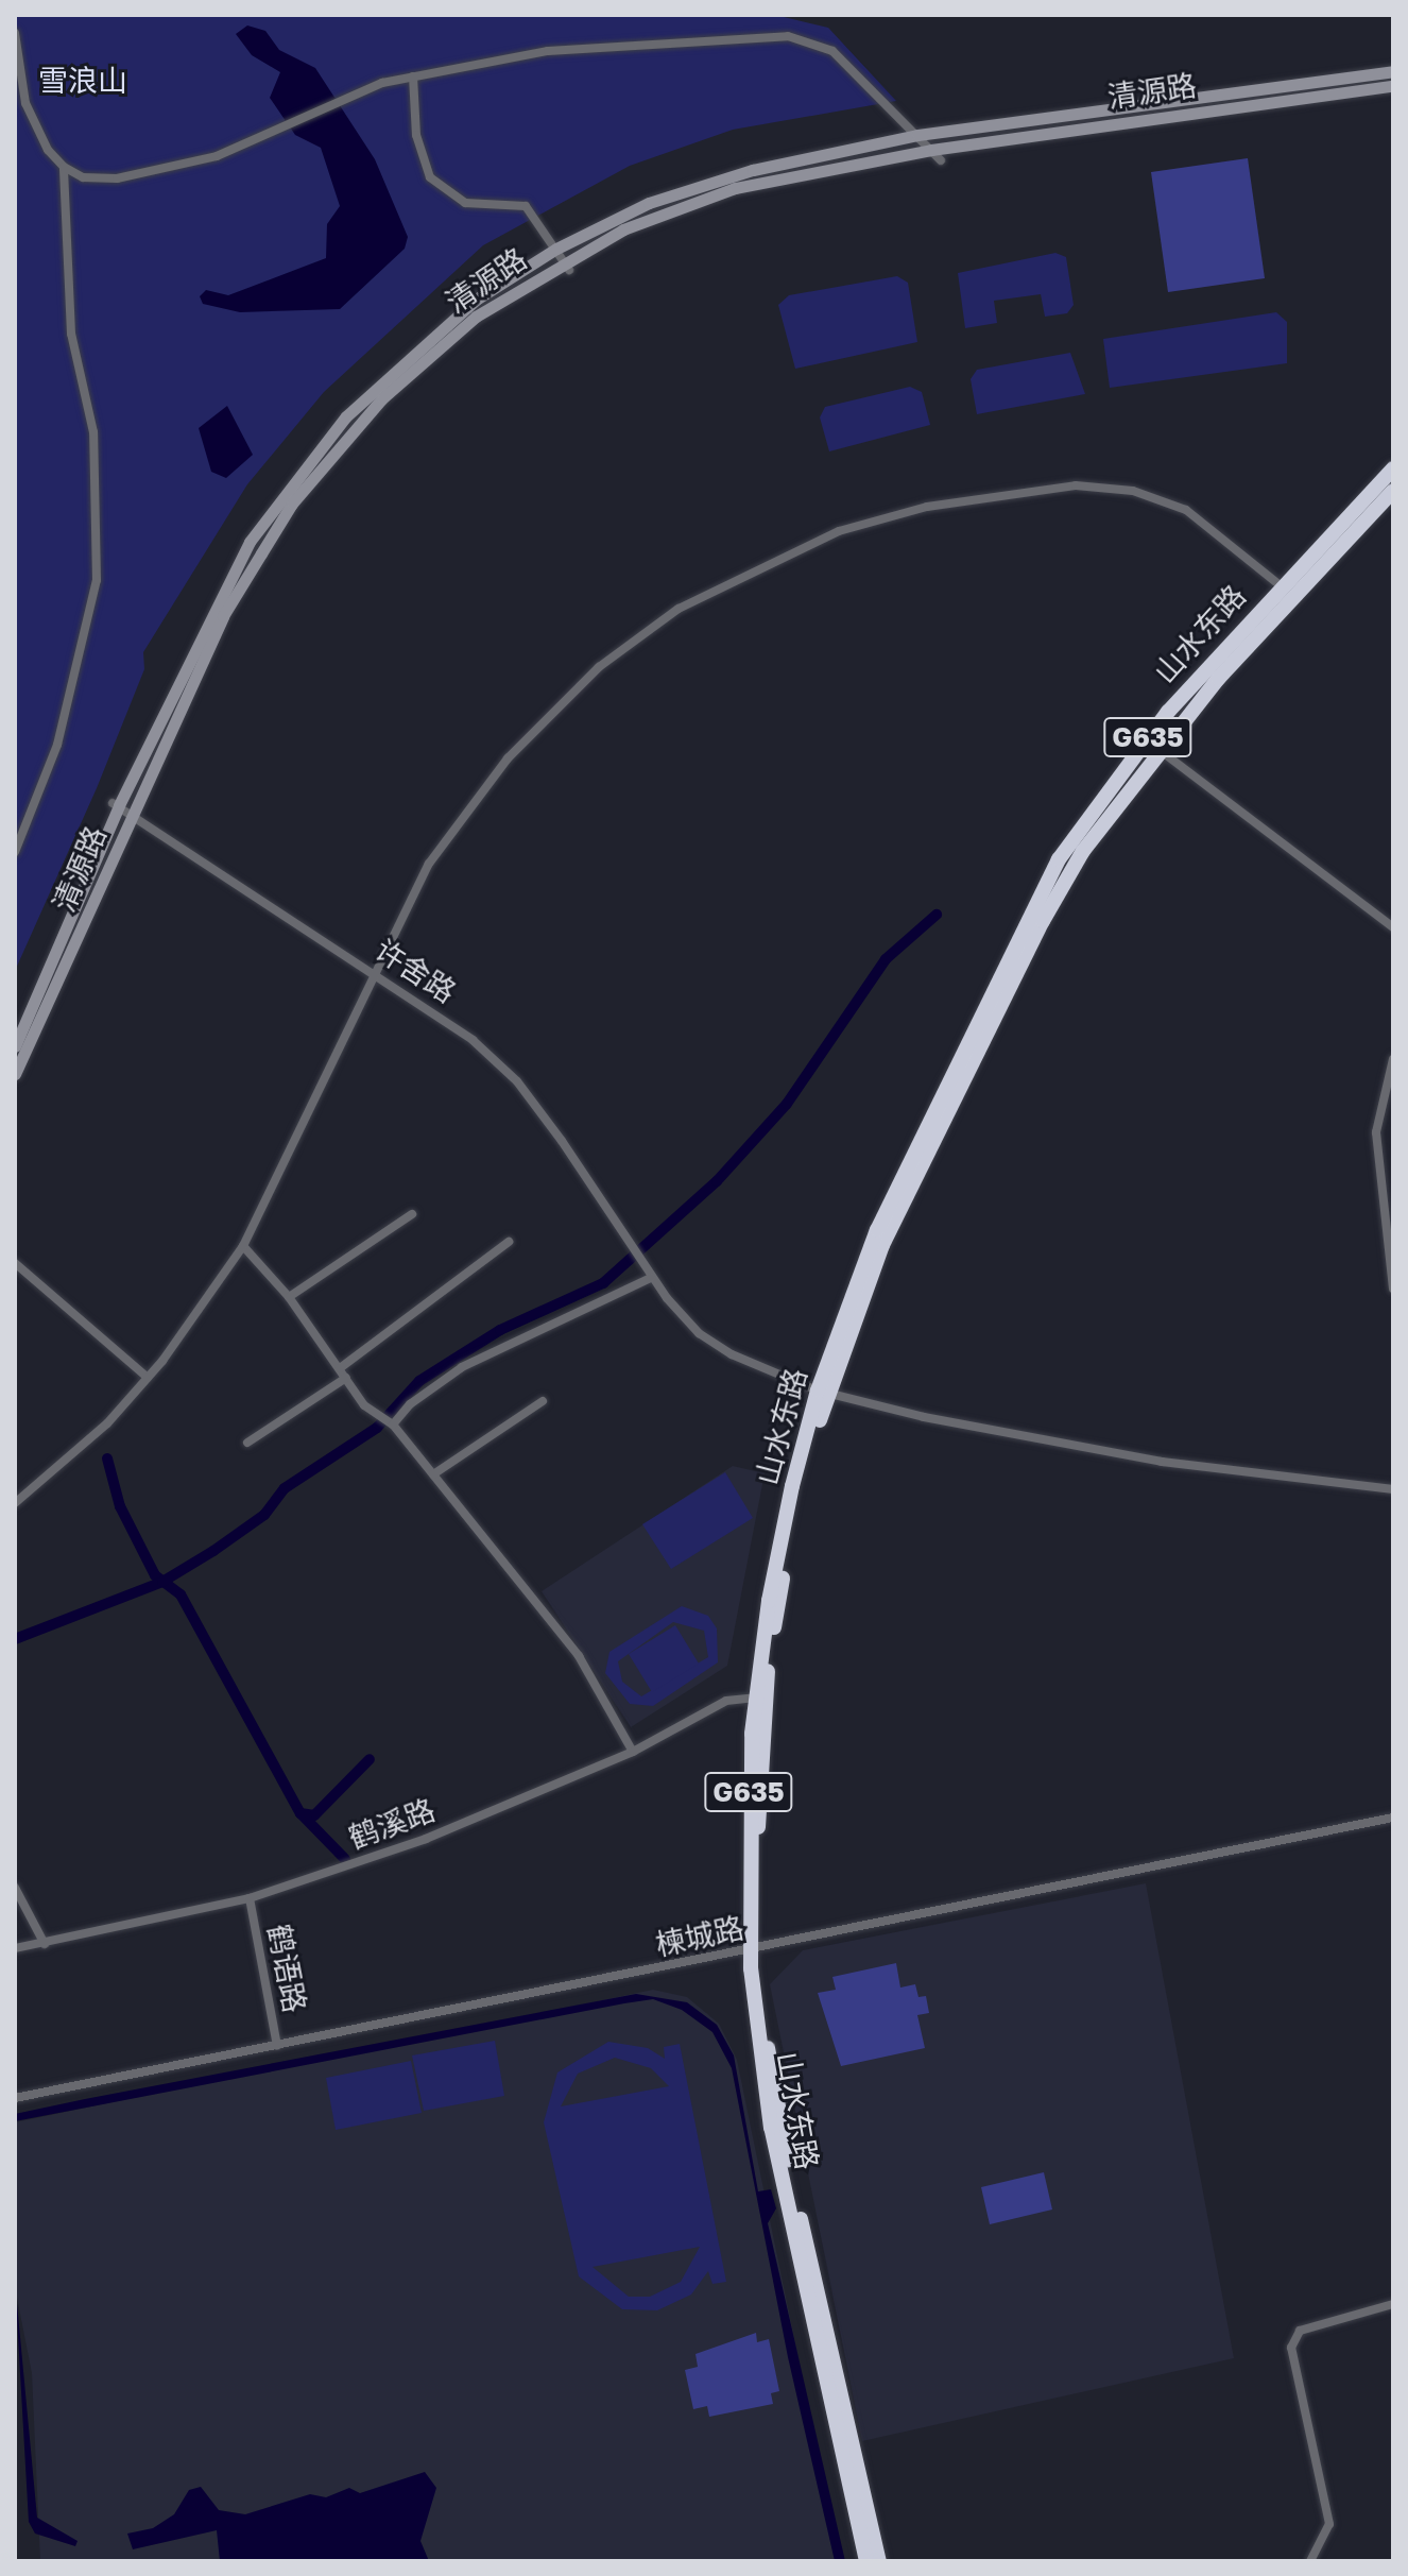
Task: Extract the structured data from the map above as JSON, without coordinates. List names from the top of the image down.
{
  "streets": {
    "highway": ["山水东路", "G635"],
    "street": [
      "清源路",
      "许舍路",
      "鹤溪路",
      "楝城路",
      "鹤语路"
    ]
  },
  "crossings": [
    ["清源路", "许舍路"],
    ["山水东路", "许舍路"],
    ["山水东路", "鹤溪路"],
    ["山水东路", "楝城路"],
    ["鹤溪路", "鹤语路"],
    ["楝城路", "鹤语路"]
  ],
  "parks": ["雪浪山"]
}
